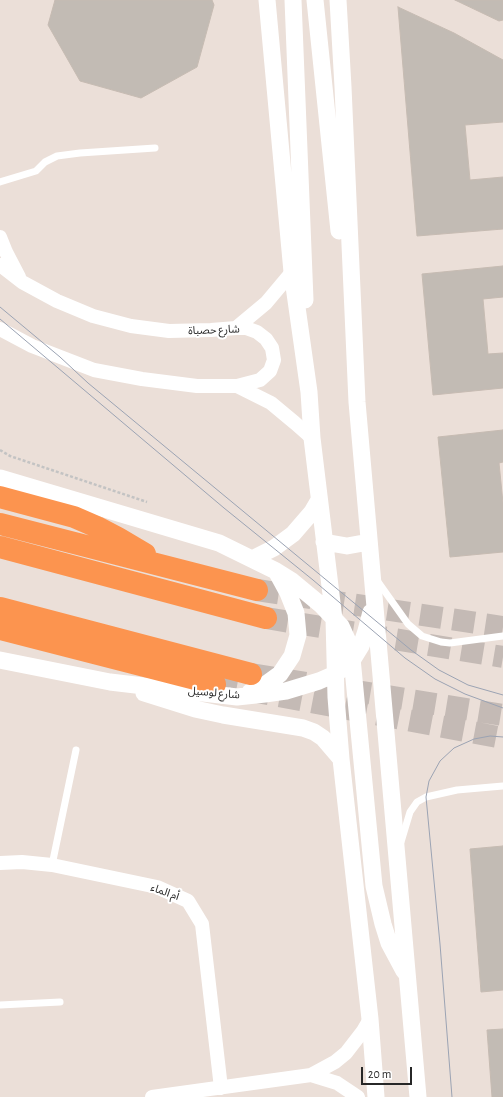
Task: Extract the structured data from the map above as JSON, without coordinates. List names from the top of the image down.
{
  "streets": {
    "street": ["شارع حصباة", "شارع لوسيل", "أم الماء"]
  },
  "scale_bar": "20 m"
}
